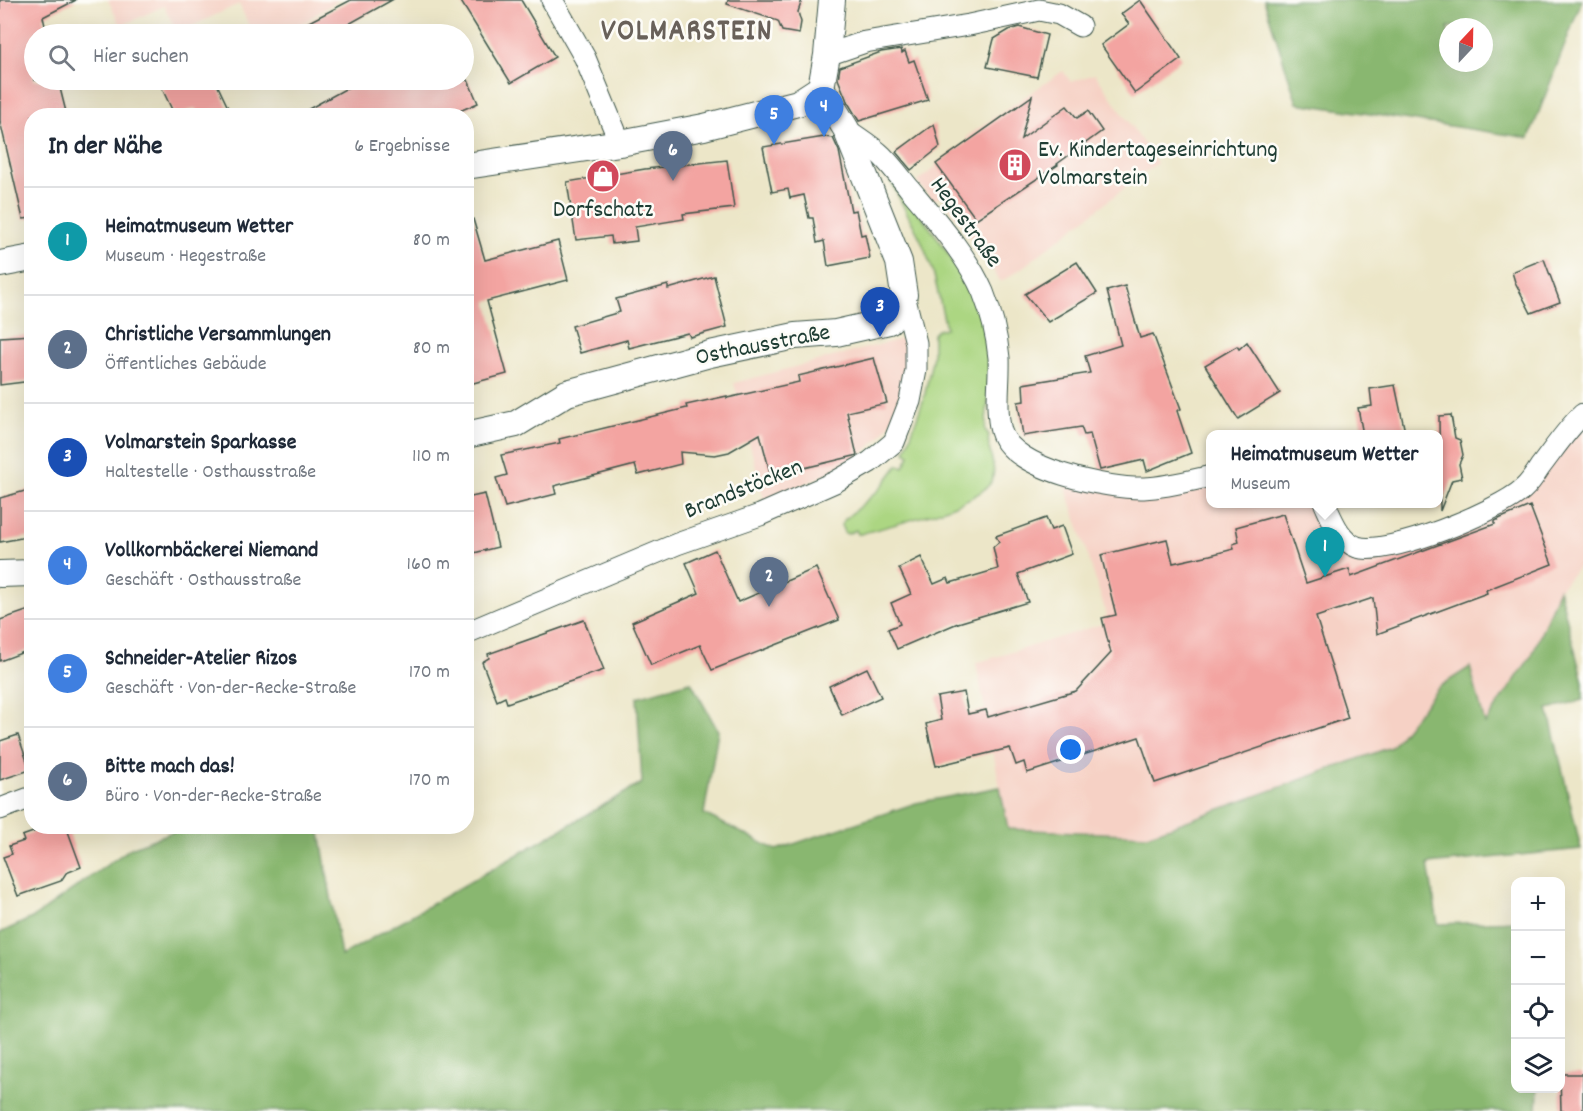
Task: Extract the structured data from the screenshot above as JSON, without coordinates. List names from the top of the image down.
{
  "streets": {
    "street": ["Hegestraße", "Osthausstraße", "Brandstöcken"]
  },
  "crossings": [
    ["Osthausstraße", "Brandstöcken"]
  ],
  "districts": ["VOLMARSTEIN"],
  "places": {
    "building": ["Ev. Kindertageseinrichtung Volmarstein"],
    "shop": ["Dorfschatz"]
  },
  "north": "top",
  "page": {
    "search": "Hier suchen",
    "pins": [
      "4",
      "5",
      "6",
      "3",
      "1",
      "2"
    ],
    "heading": ["In der Nähe", "6 Ergebnisse"],
    "list": [
      {
        "mark": "1",
        "name": "Heimatmuseum Wetter",
        "note": "Museum · Hegestraße",
        "value": "80 m"
      },
      {
        "mark": "2",
        "name": "Christliche Versammlungen",
        "note": "Öffentliches Gebäude",
        "value": "80 m"
      },
      {
        "mark": "3",
        "name": "Volmarstein Sparkasse",
        "note": "Haltestelle · Osthausstraße",
        "value": "110 m"
      },
      {
        "mark": "4",
        "name": "Vollkornbäckerei Niemand",
        "note": "Geschäft · Osthausstraße",
        "value": "160 m"
      },
      {
        "mark": "5",
        "name": "Schneider-Atelier Rizos",
        "note": "Geschäft · Von-der-Recke-Straße",
        "value": "170 m"
      },
      {
        "mark": "6",
        "name": "Bitte mach das!",
        "note": "Büro · Von-der-Recke-Straße",
        "value": "170 m"
      }
    ],
    "popup": ["Heimatmuseum Wetter", "Museum"],
    "map_buttons": ["+", "−"]
  }
}
